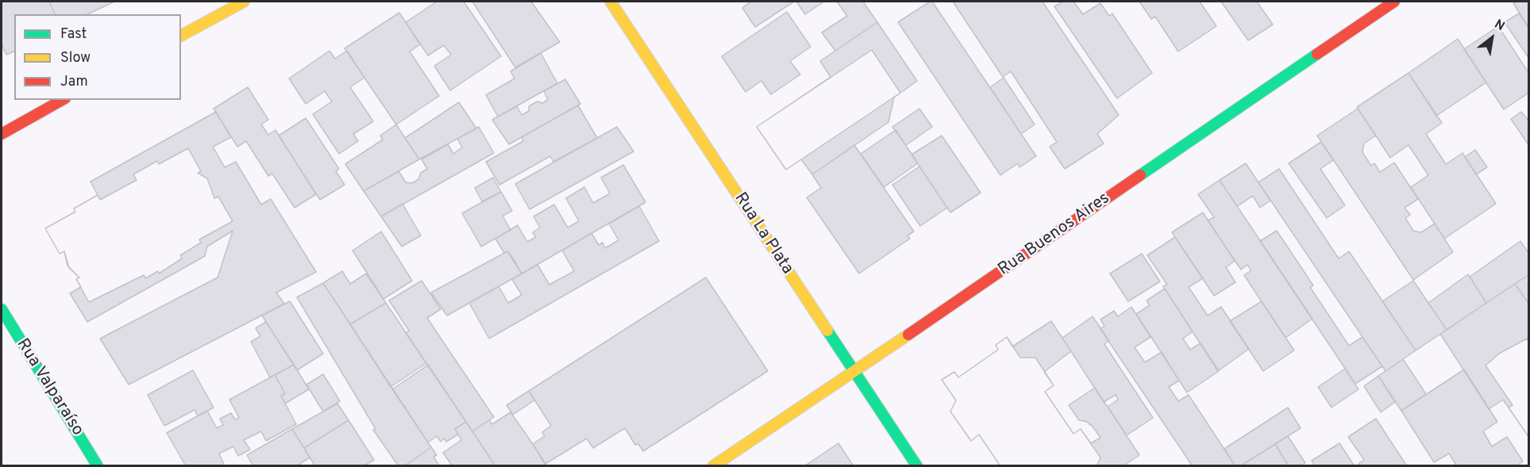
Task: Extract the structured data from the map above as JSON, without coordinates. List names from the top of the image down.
{
  "streets": {
    "street": ["Rua La Plata", "Rua Buenos Aires", "Rua Valparaíso"]
  },
  "crossings": [
    ["Rua La Plata", "Rua Buenos Aires"]
  ],
  "legend": ["Fast", "Slow", "Jam"],
  "north": "top right"
}
